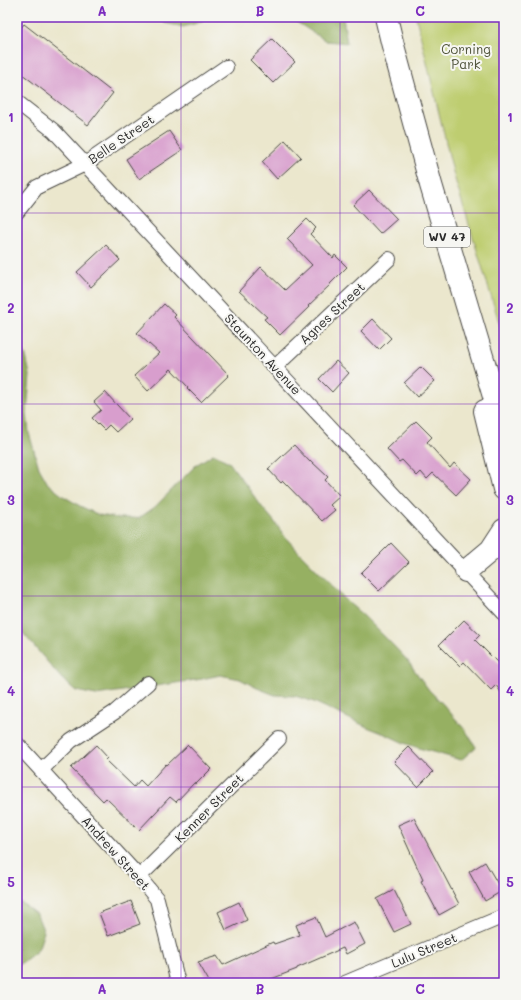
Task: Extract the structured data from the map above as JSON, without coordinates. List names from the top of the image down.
{
  "streets": {
    "main road": ["WV 47"],
    "street": [
      "Belle Street",
      "Agnes Street",
      "Staunton Avenue",
      "Kenner Street",
      "Andrew Street",
      "Lulu Street"
    ]
  },
  "crossings": [
    ["Belle Street", "Staunton Avenue"],
    ["Agnes Street", "Staunton Avenue"],
    ["Kenner Street", "Andrew Street"]
  ],
  "parks": ["Corning Park"],
  "grid": {
    "columns": ["A", "B", "C"],
    "rows": [
      "1",
      "2",
      "3",
      "4",
      "5"
    ]
  }
}
